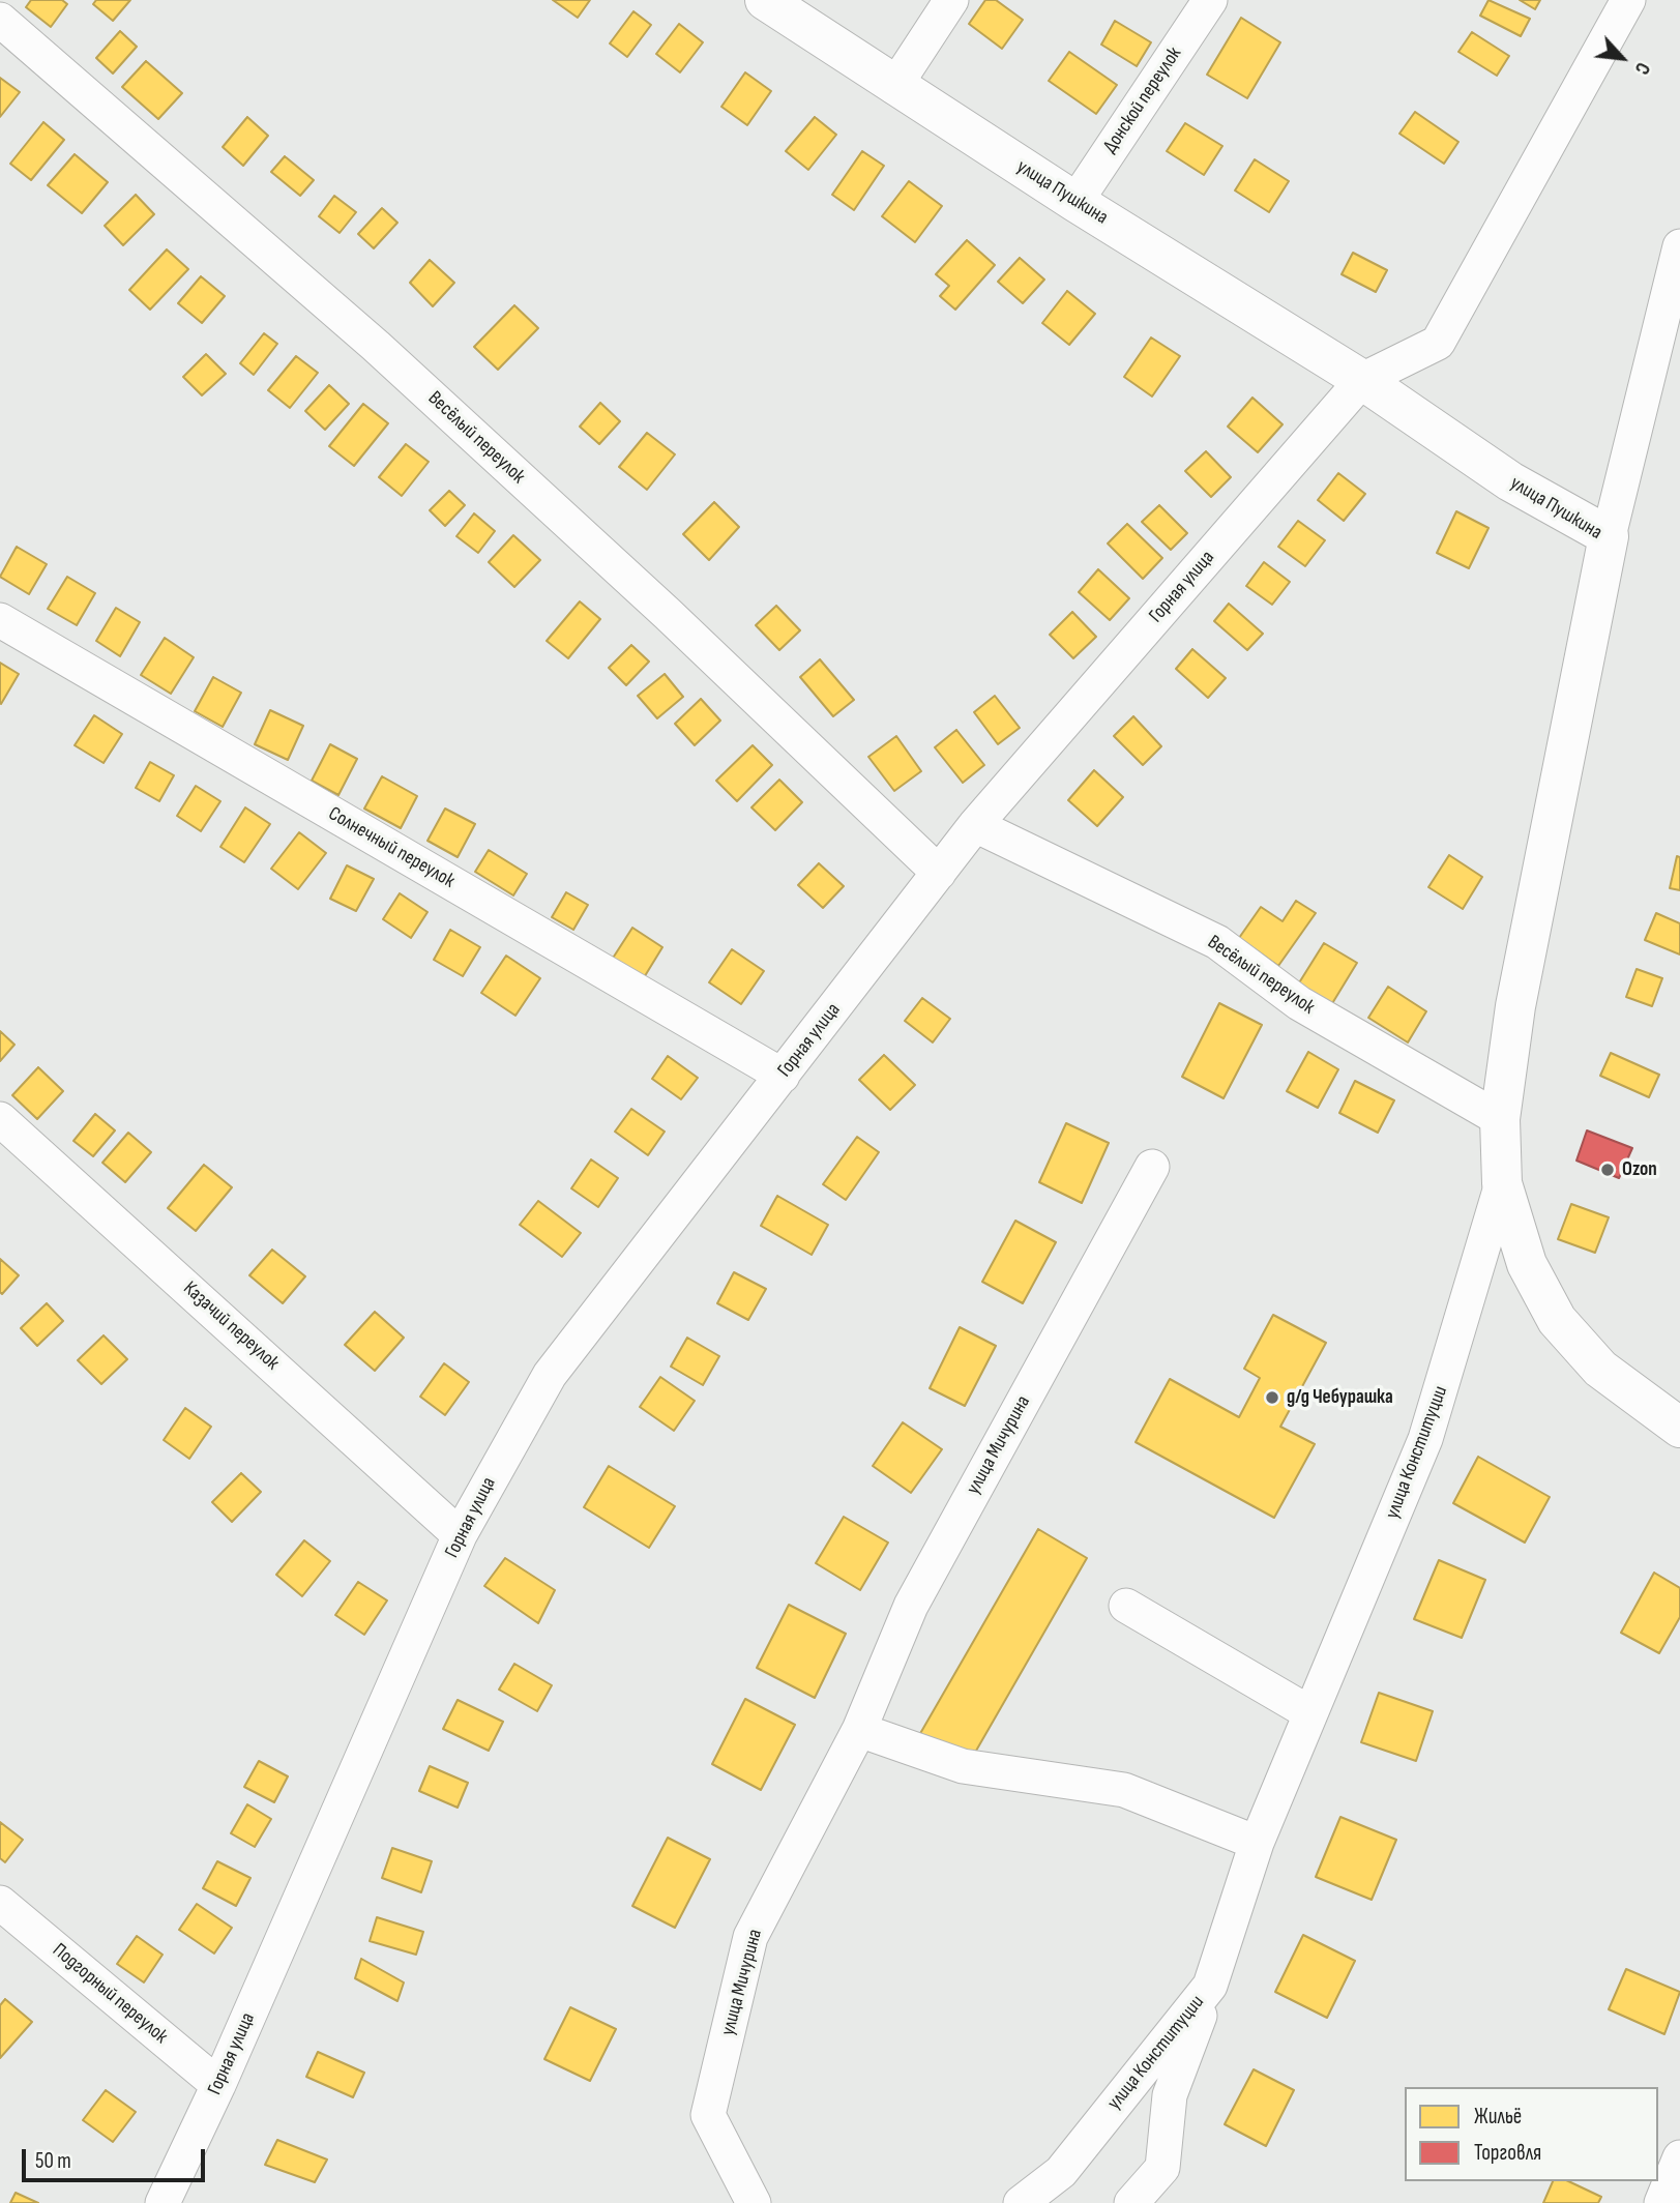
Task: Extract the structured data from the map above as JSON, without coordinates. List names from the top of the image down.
{
  "streets": {
    "main road": ["улица Пушкина"],
    "street": [
      "Донской переулок",
      "Весёлый переулок",
      "Горная улица",
      "Солнечный переулок",
      "Казачий переулок",
      "улица Мичурина",
      "улица Конституции",
      "Подгорный переулок"
    ]
  },
  "crossings": [
    ["Донской переулок", "улица Пушкина"],
    ["улица Пушкина", "Весёлый переулок"],
    ["улица Пушкина", "Горная улица"],
    ["улица Пушкина", "улица Конституции"],
    ["Весёлый переулок", "Горная улица"],
    ["Горная улица", "Солнечный переулок"],
    ["Горная улица", "Казачий переулок"],
    ["Горная улица", "Подгорный переулок"]
  ],
  "places": ["Ozon", "д/д Чебурашка"],
  "legend": ["Жильё", "Торговля"],
  "scale_bar": "50 m",
  "north": "bottom right"
}
